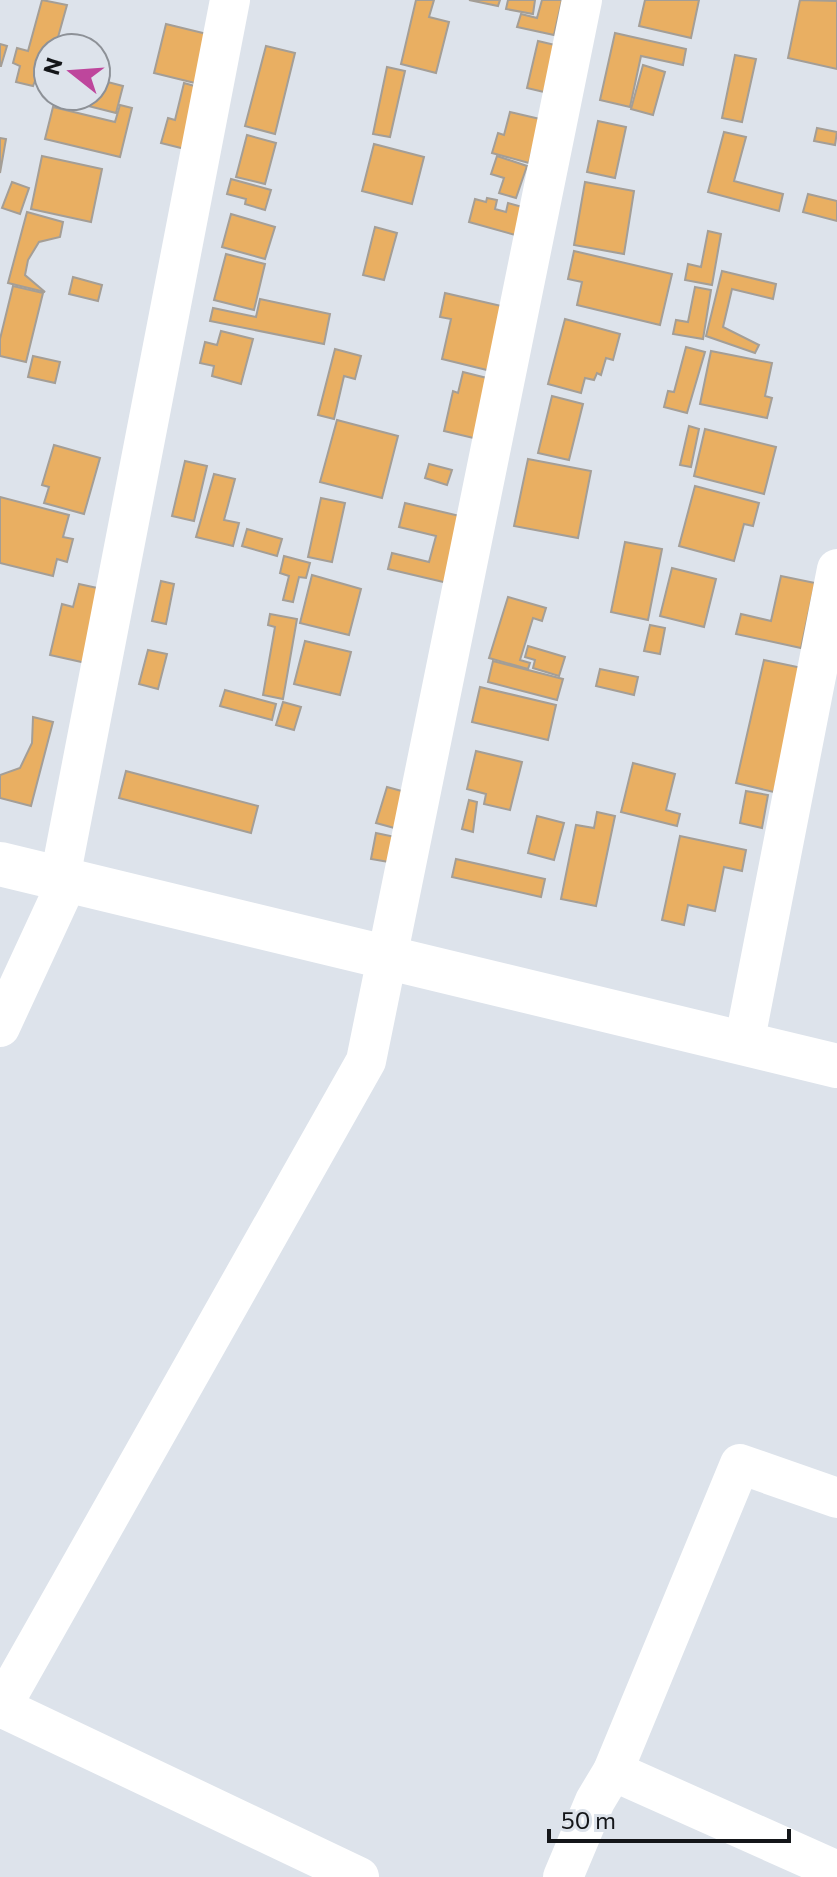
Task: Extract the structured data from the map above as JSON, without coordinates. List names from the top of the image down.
{
  "scale_bar": "50 m",
  "north": "left"
}
